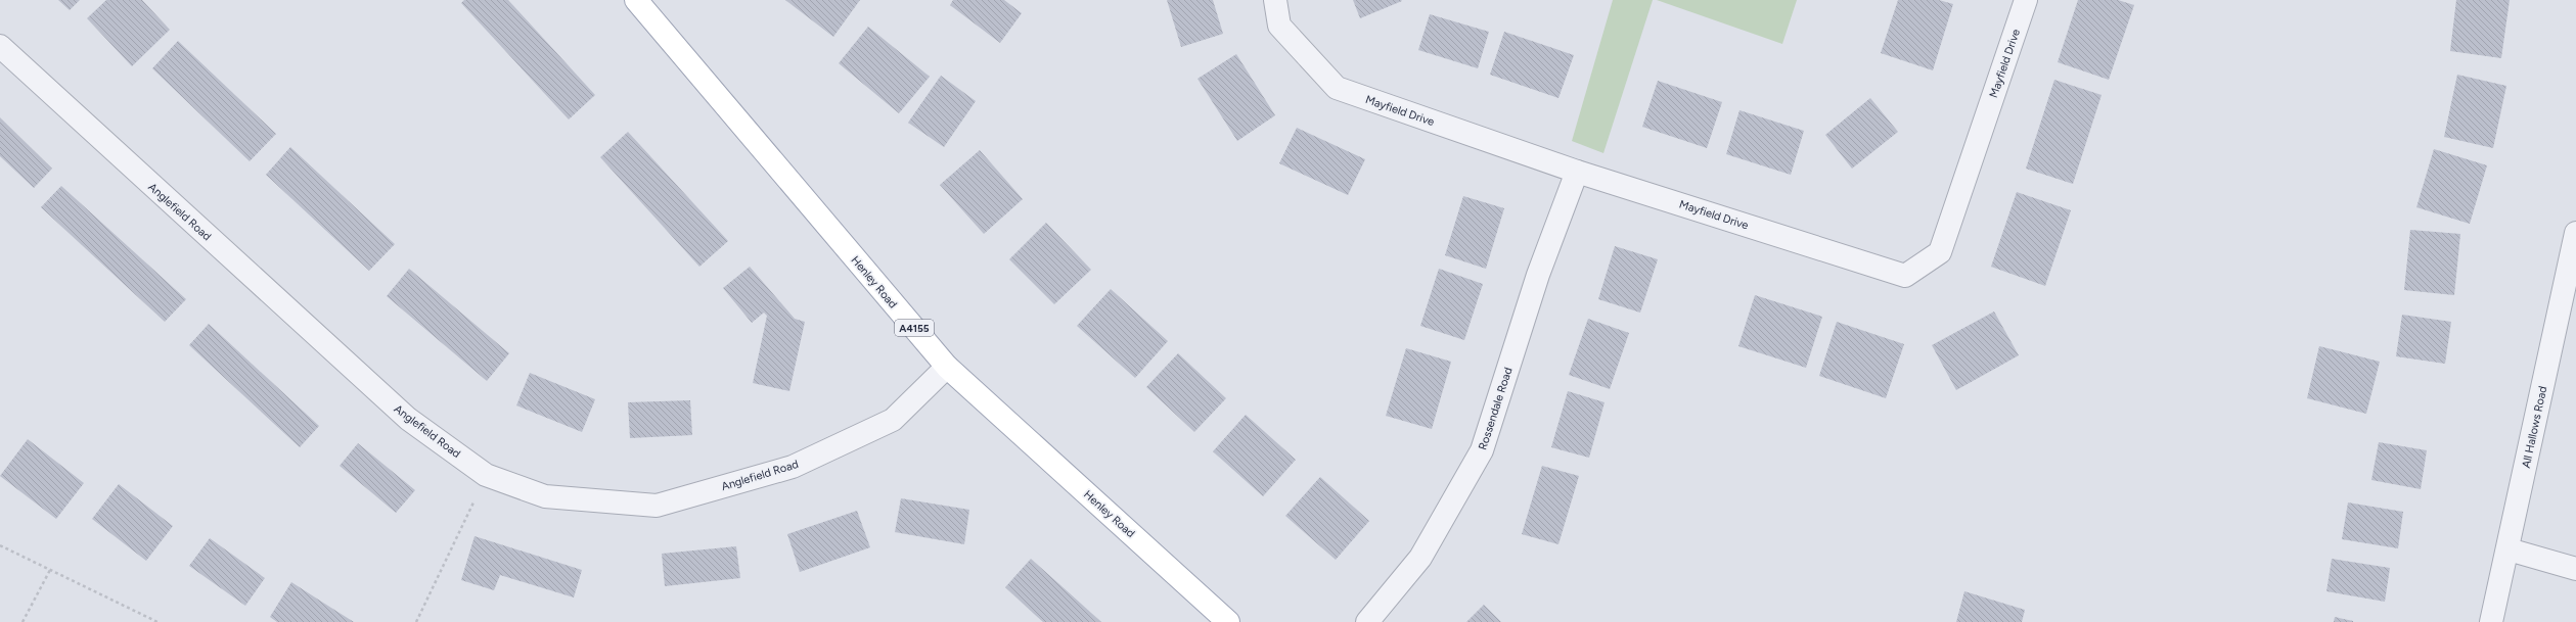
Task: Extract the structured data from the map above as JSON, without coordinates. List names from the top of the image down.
{
  "streets": {
    "main road": ["Henley Road", "A4155"],
    "street": [
      "Mayfield Drive",
      "Anglefield Road",
      "Rossendale Road",
      "All Hallows Road"
    ]
  },
  "crossings": [
    ["Mayfield Drive", "Rossendale Road"],
    ["Anglefield Road", "Henley Road"]
  ]
}
